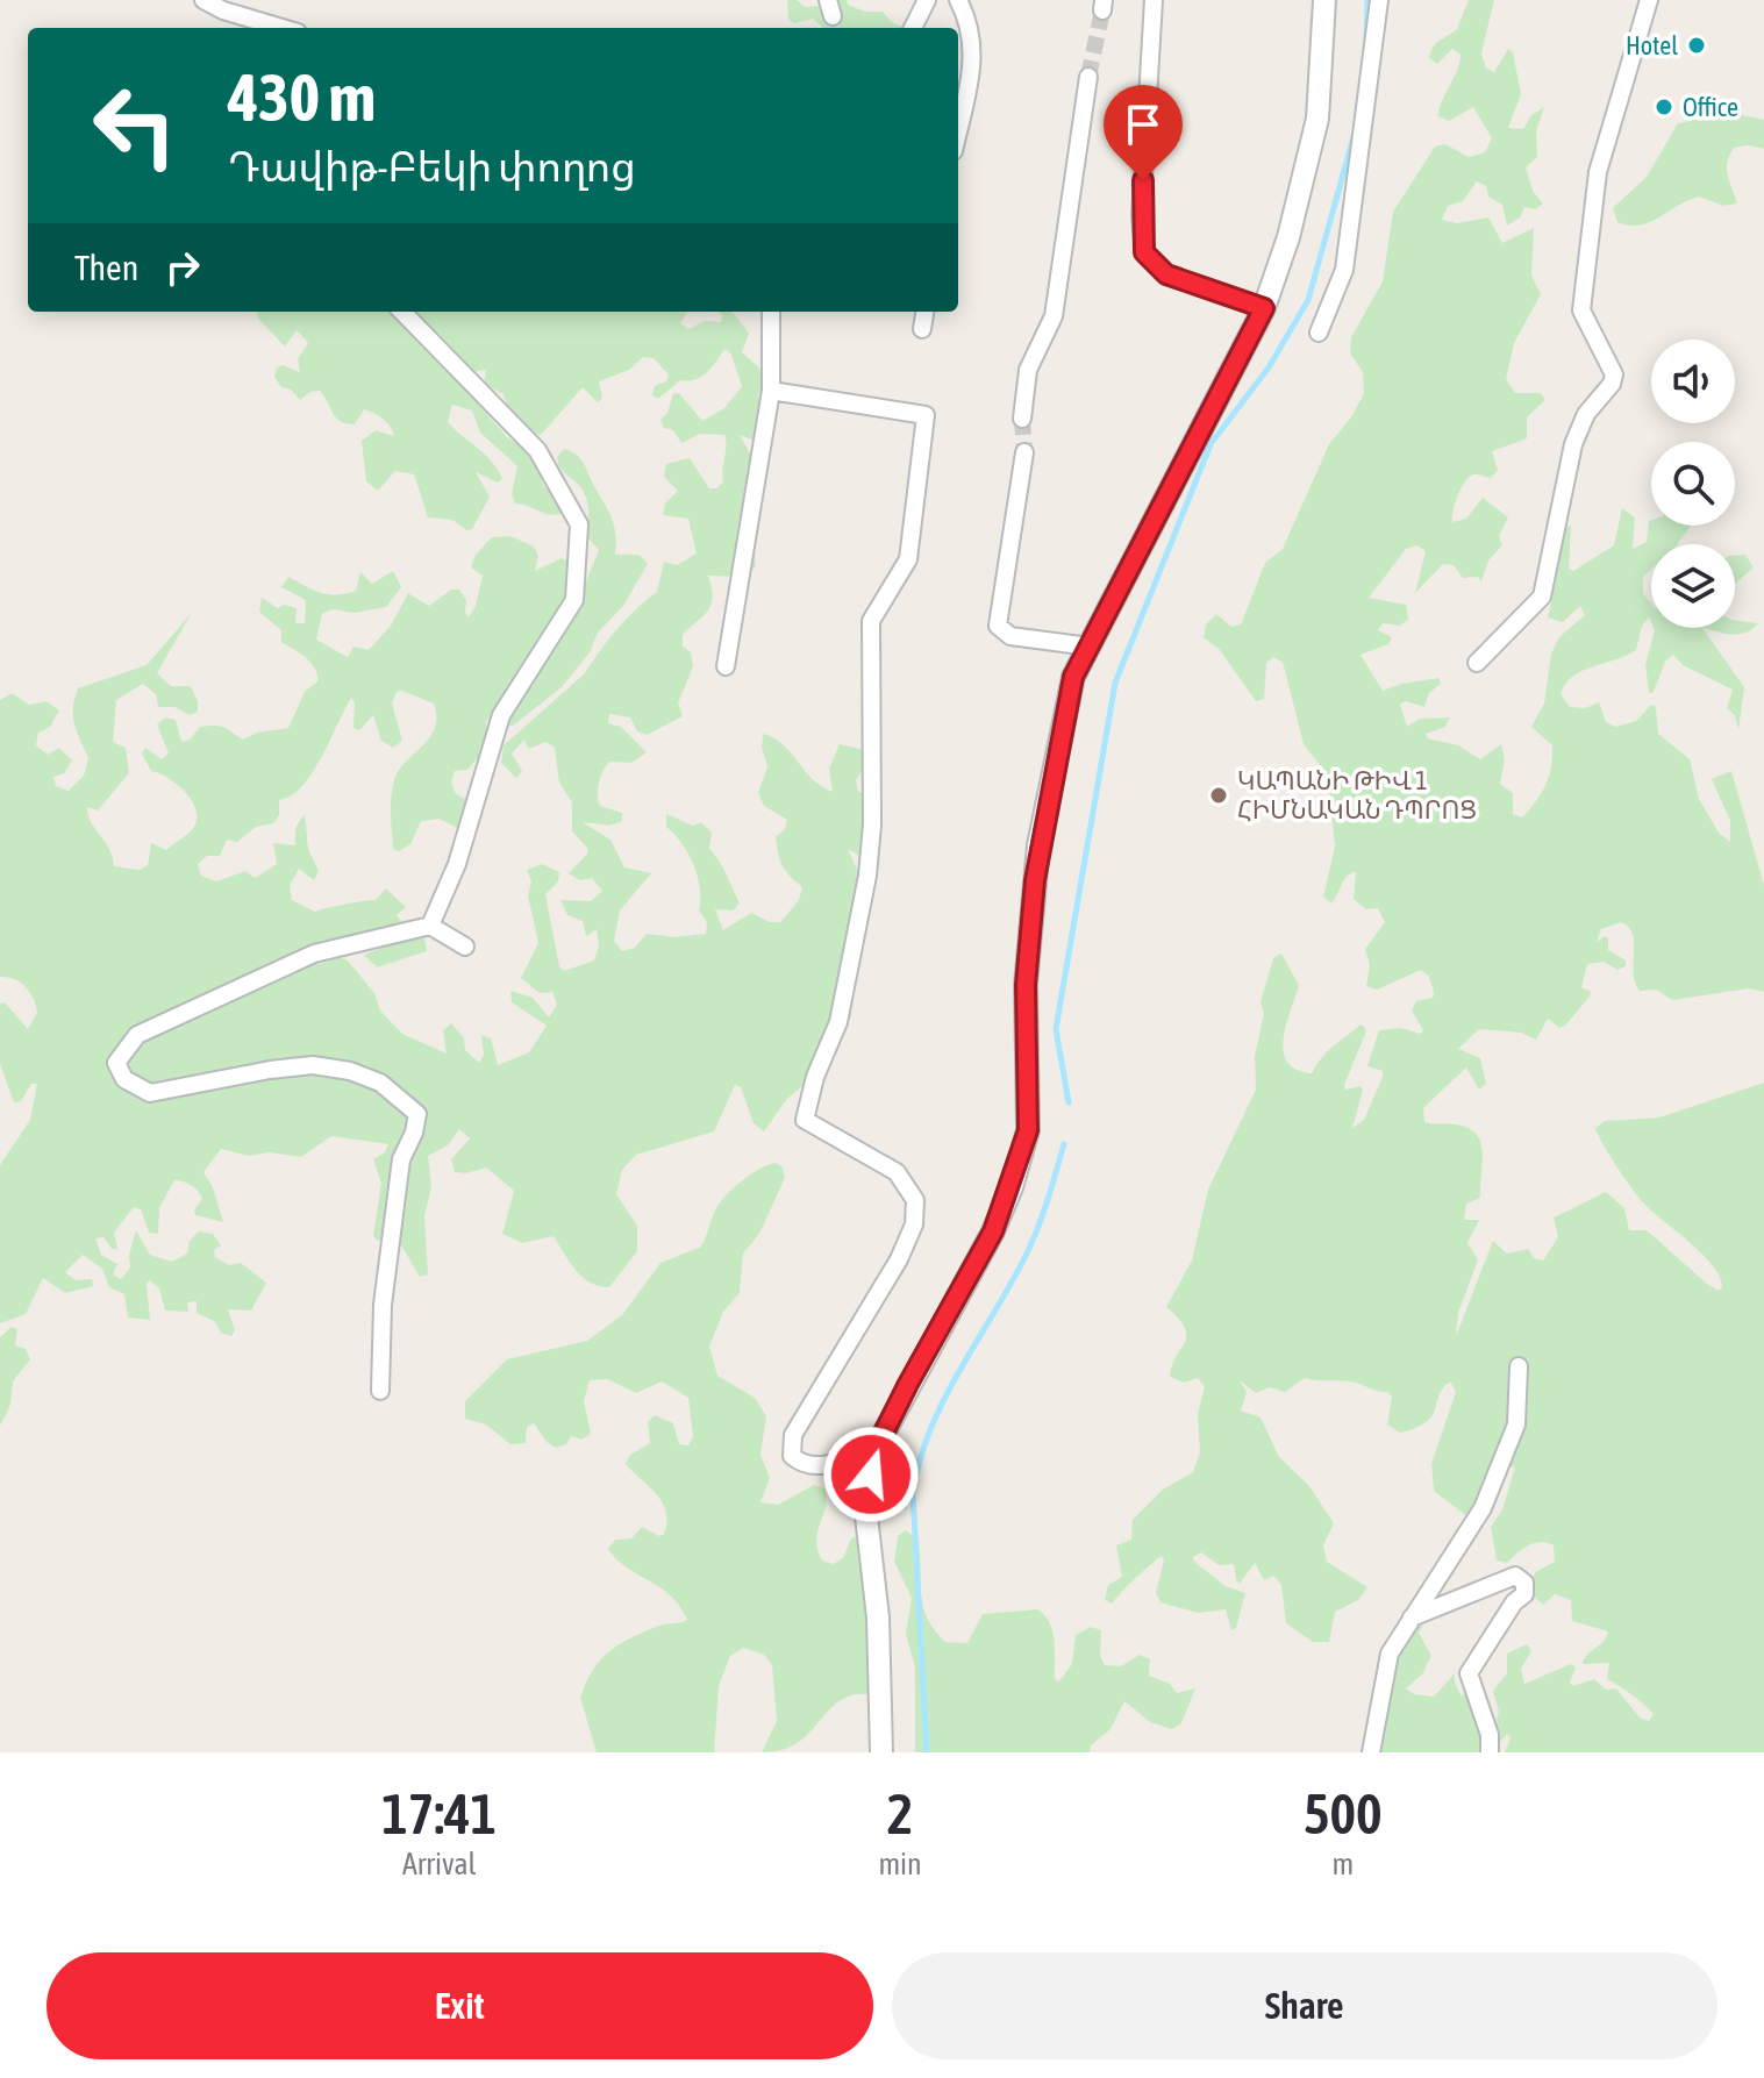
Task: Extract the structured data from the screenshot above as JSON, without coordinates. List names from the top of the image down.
{
  "places": ["Hotel", "Office", "ԿԱՊԱՆԻ ԹԻՎ 1 ՀԻՄՆԱԿԱՆ ԴՊՐՈՑ"],
  "page": {
    "turn": ["430 m", "Դավիթ-Բեկի փողոց"],
    "then": "Then",
    "eta": [
      "17:41",
      "Arrival",
      "2",
      "min",
      "500",
      "m"
    ],
    "buttons": ["Exit", "Share"]
  }
}
